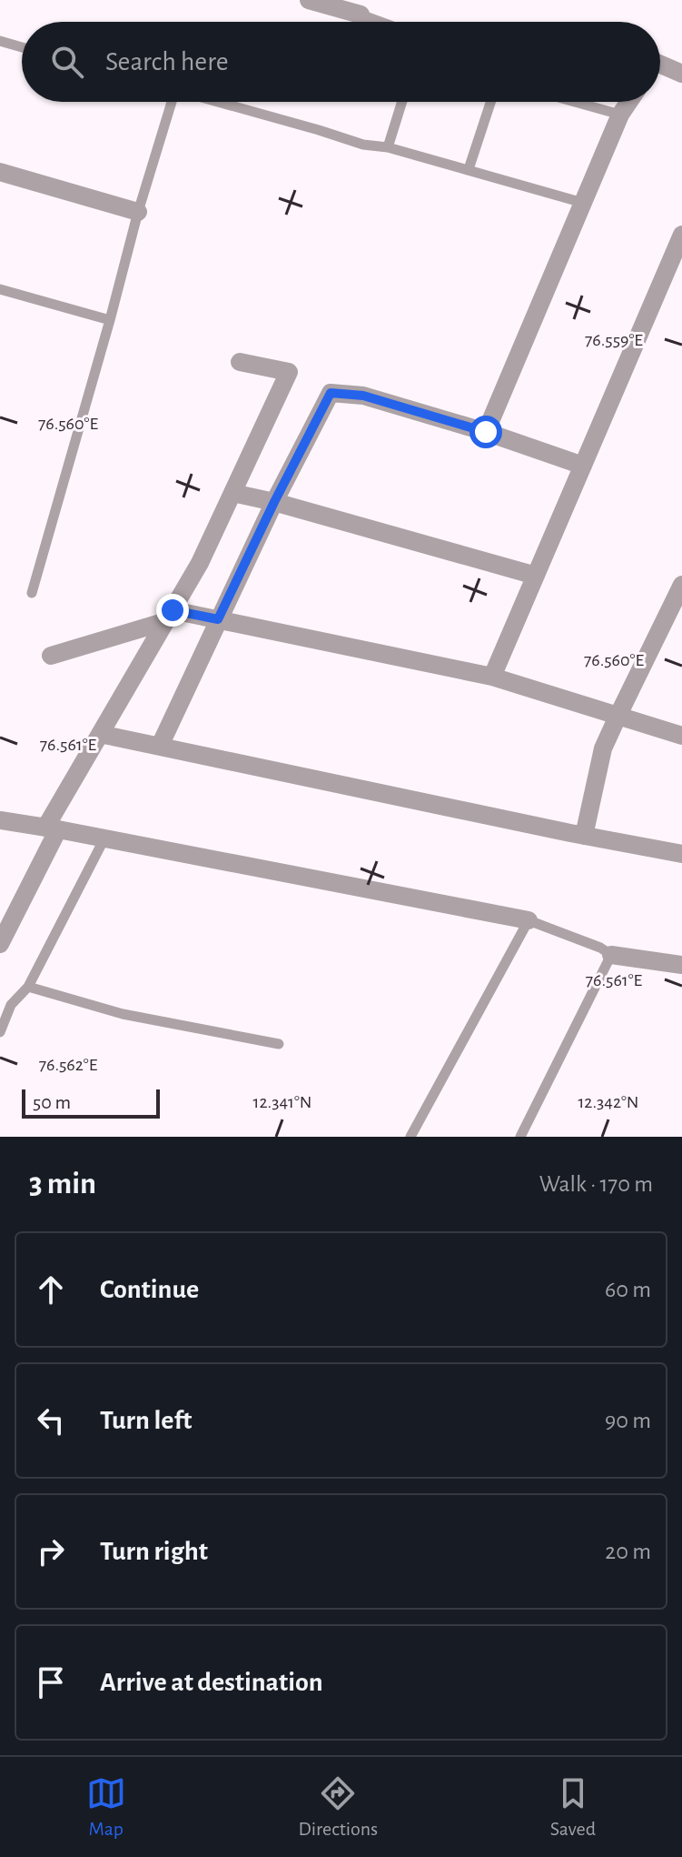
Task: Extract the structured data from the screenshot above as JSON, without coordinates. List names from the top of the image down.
{
  "scale_bar": "50 m",
  "page": {
    "search": "Search here",
    "scale": "50 m",
    "heading": ["3 min", "Walk · 170 m"],
    "list": [
      ["Continue", "60 m"],
      ["Turn left", "90 m"],
      ["Turn right", "20 m"],
      "Arrive at destination"
    ],
    "nav": ["Map", "Directions", "Saved"]
  },
  "coordinates": [
    "76.559°E",
    "76.560°E",
    "76.561°E",
    "76.562°E",
    "12.341°N",
    "12.342°N"
  ]
}
